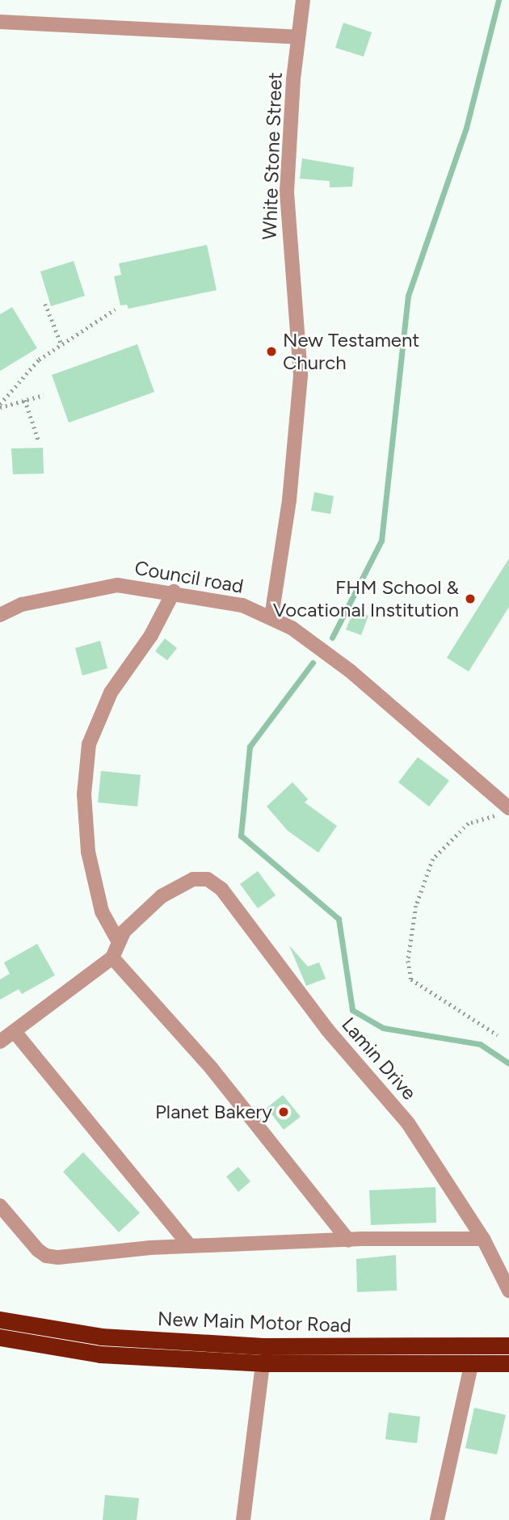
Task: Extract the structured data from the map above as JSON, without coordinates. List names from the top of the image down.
{
  "streets": {
    "highway": ["New Main Motor Road"],
    "street": ["White Stone Street", "Council road", "Lamin Drive"]
  },
  "crossings": [
    ["White Stone Street", "Council road"]
  ],
  "places": ["New Testament Church", "FHM School & Vocational Institution", "Planet Bakery"]
}
